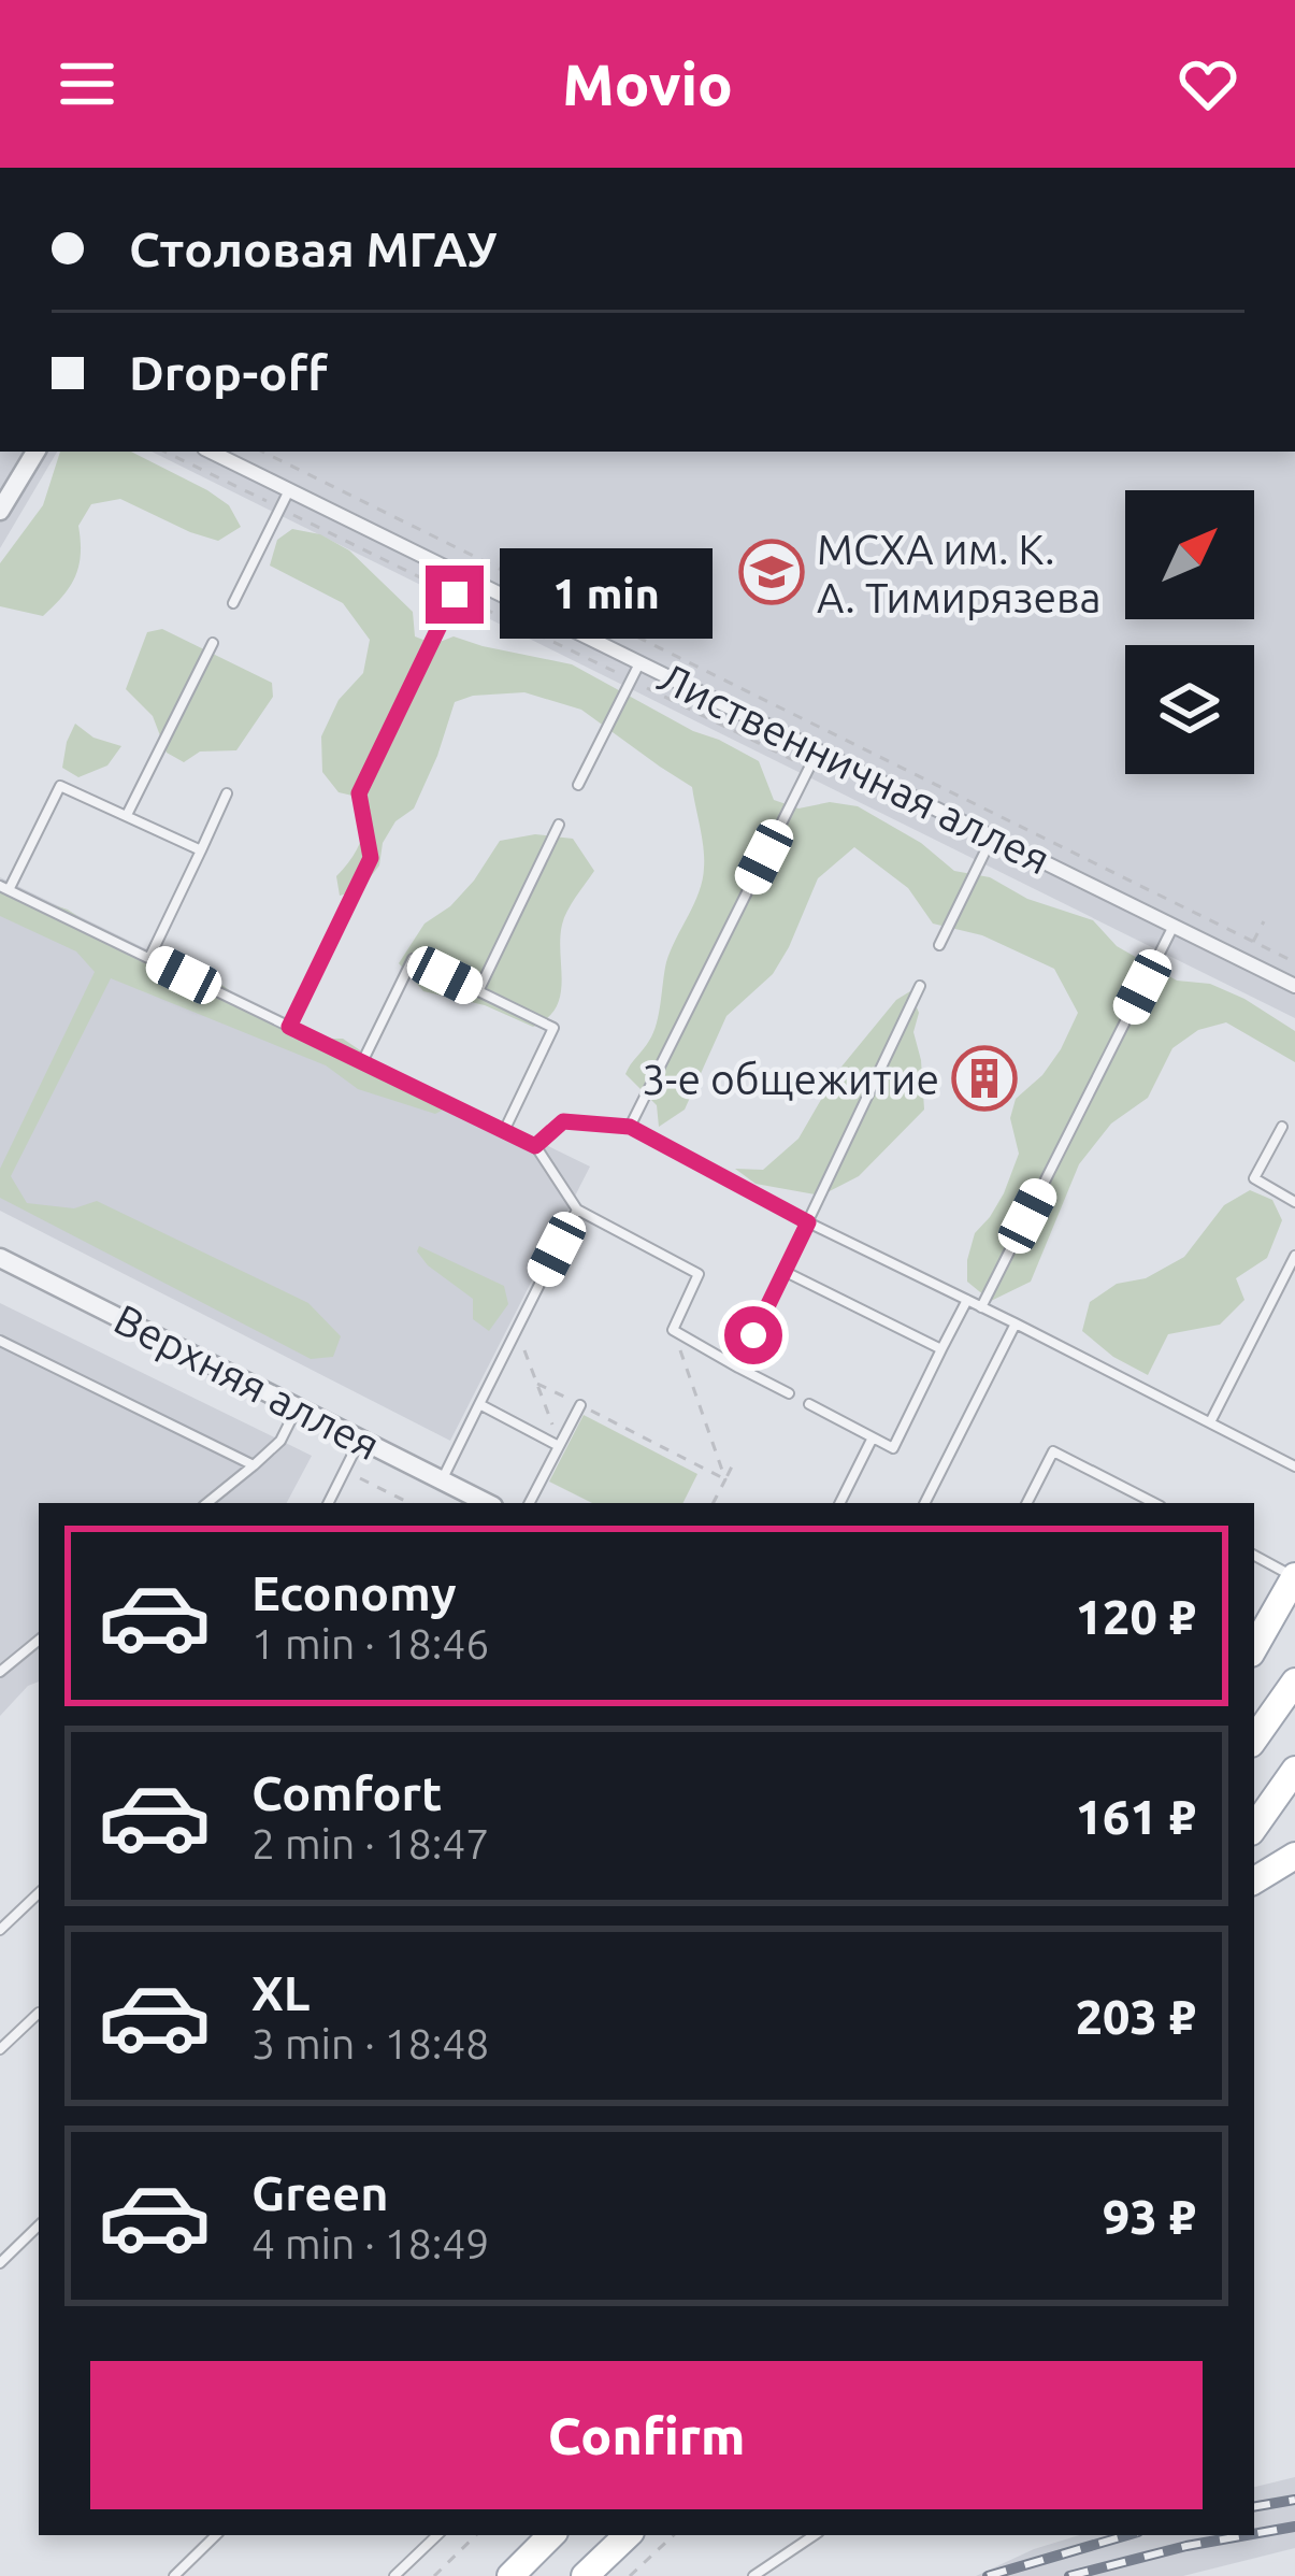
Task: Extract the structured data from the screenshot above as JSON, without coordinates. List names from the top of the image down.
{
  "streets": {
    "street": ["Лиственничная аллея", "Верхняя аллея"]
  },
  "places": {
    "school or university": ["МСХА им. К. А. Тимирязева"],
    "building": ["3-е общежитие"]
  },
  "north": "top right",
  "page": {
    "header": "Movio",
    "banner": ["Столовая МГАУ", "Drop-off"],
    "bubble": "1 min",
    "list": [
      {
        "name": "Economy",
        "note": "1 min · 18:46",
        "value": "120 ₽"
      },
      {
        "name": "Comfort",
        "note": "2 min · 18:47",
        "value": "161 ₽"
      },
      {
        "name": "XL",
        "note": "3 min · 18:48",
        "value": "203 ₽"
      },
      {
        "name": "Green",
        "note": "4 min · 18:49",
        "value": "93 ₽"
      }
    ],
    "buttons": "Confirm"
  }
}
